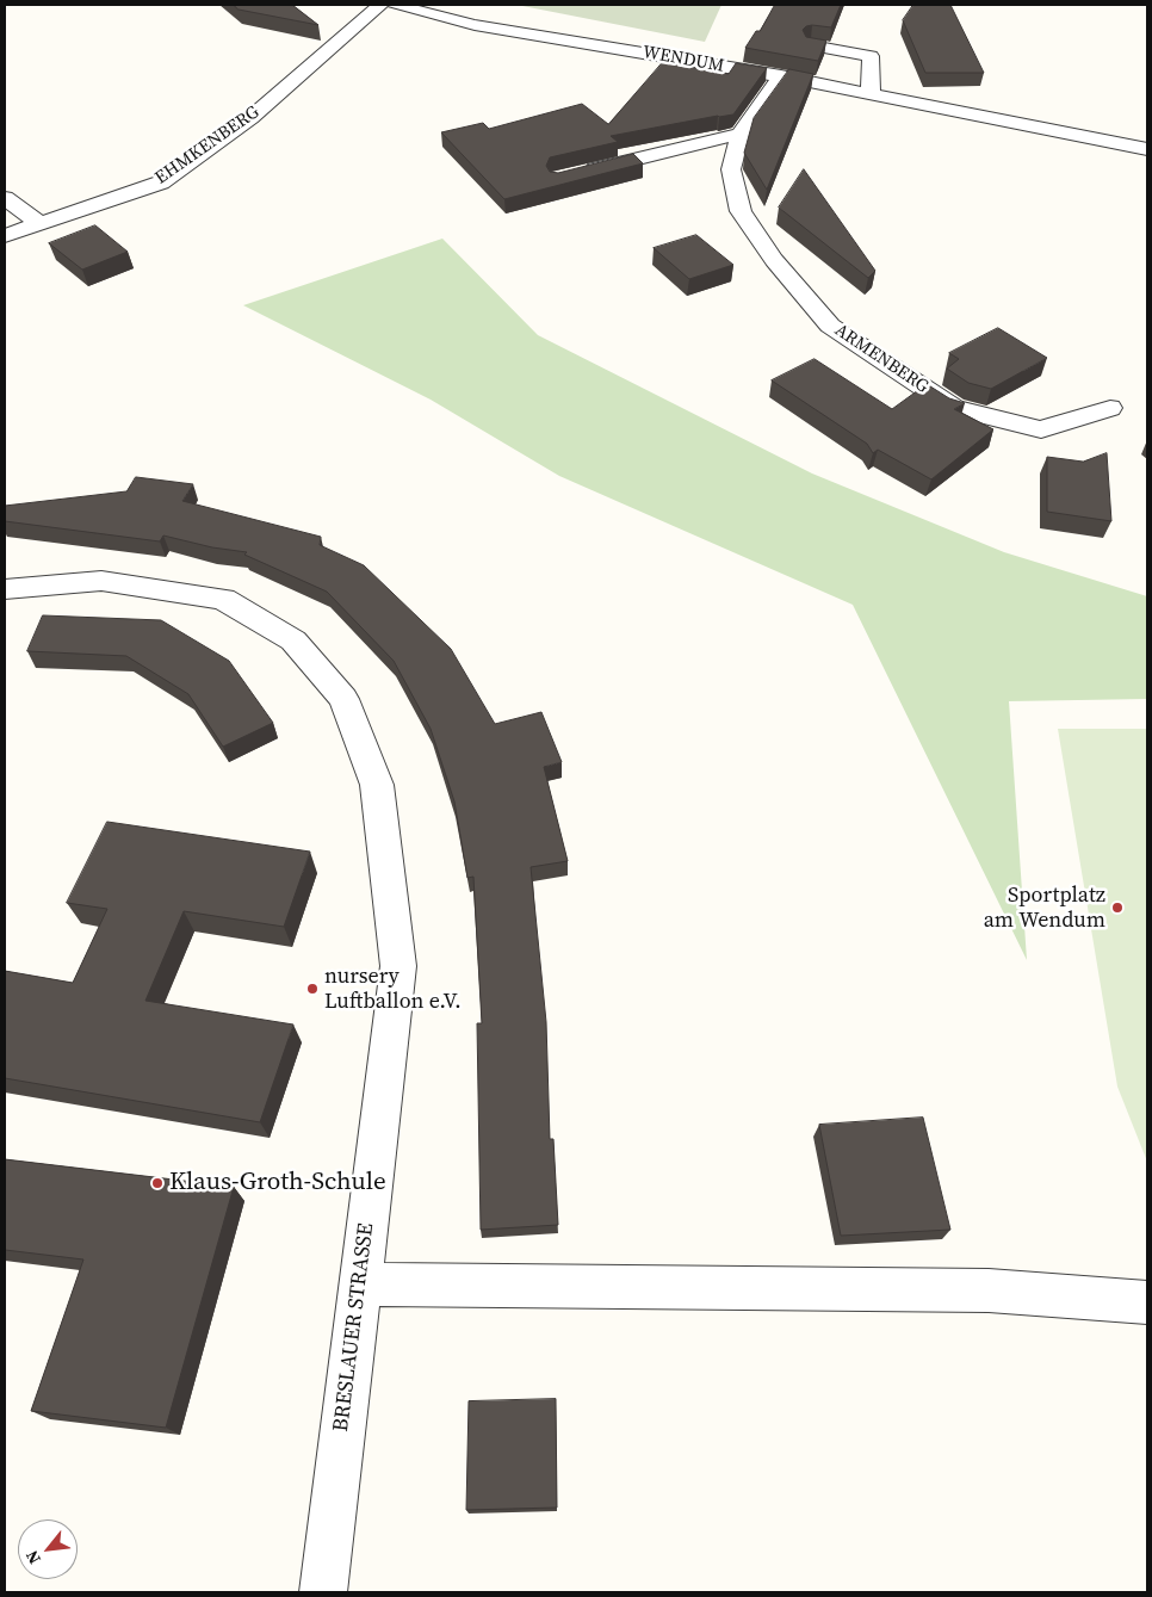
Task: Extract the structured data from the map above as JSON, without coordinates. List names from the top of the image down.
{
  "streets": {
    "street": [
      "WENDUM",
      "EHMKENBERG",
      "ARMENBERG",
      "BRESLAUER STRASSE"
    ]
  },
  "crossings": [
    ["WENDUM", "ARMENBERG"]
  ],
  "places": ["Sportplatz am Wendum", "nursery Luftballon e.V.", "Klaus-Groth-Schule"],
  "north": "bottom left"
}
